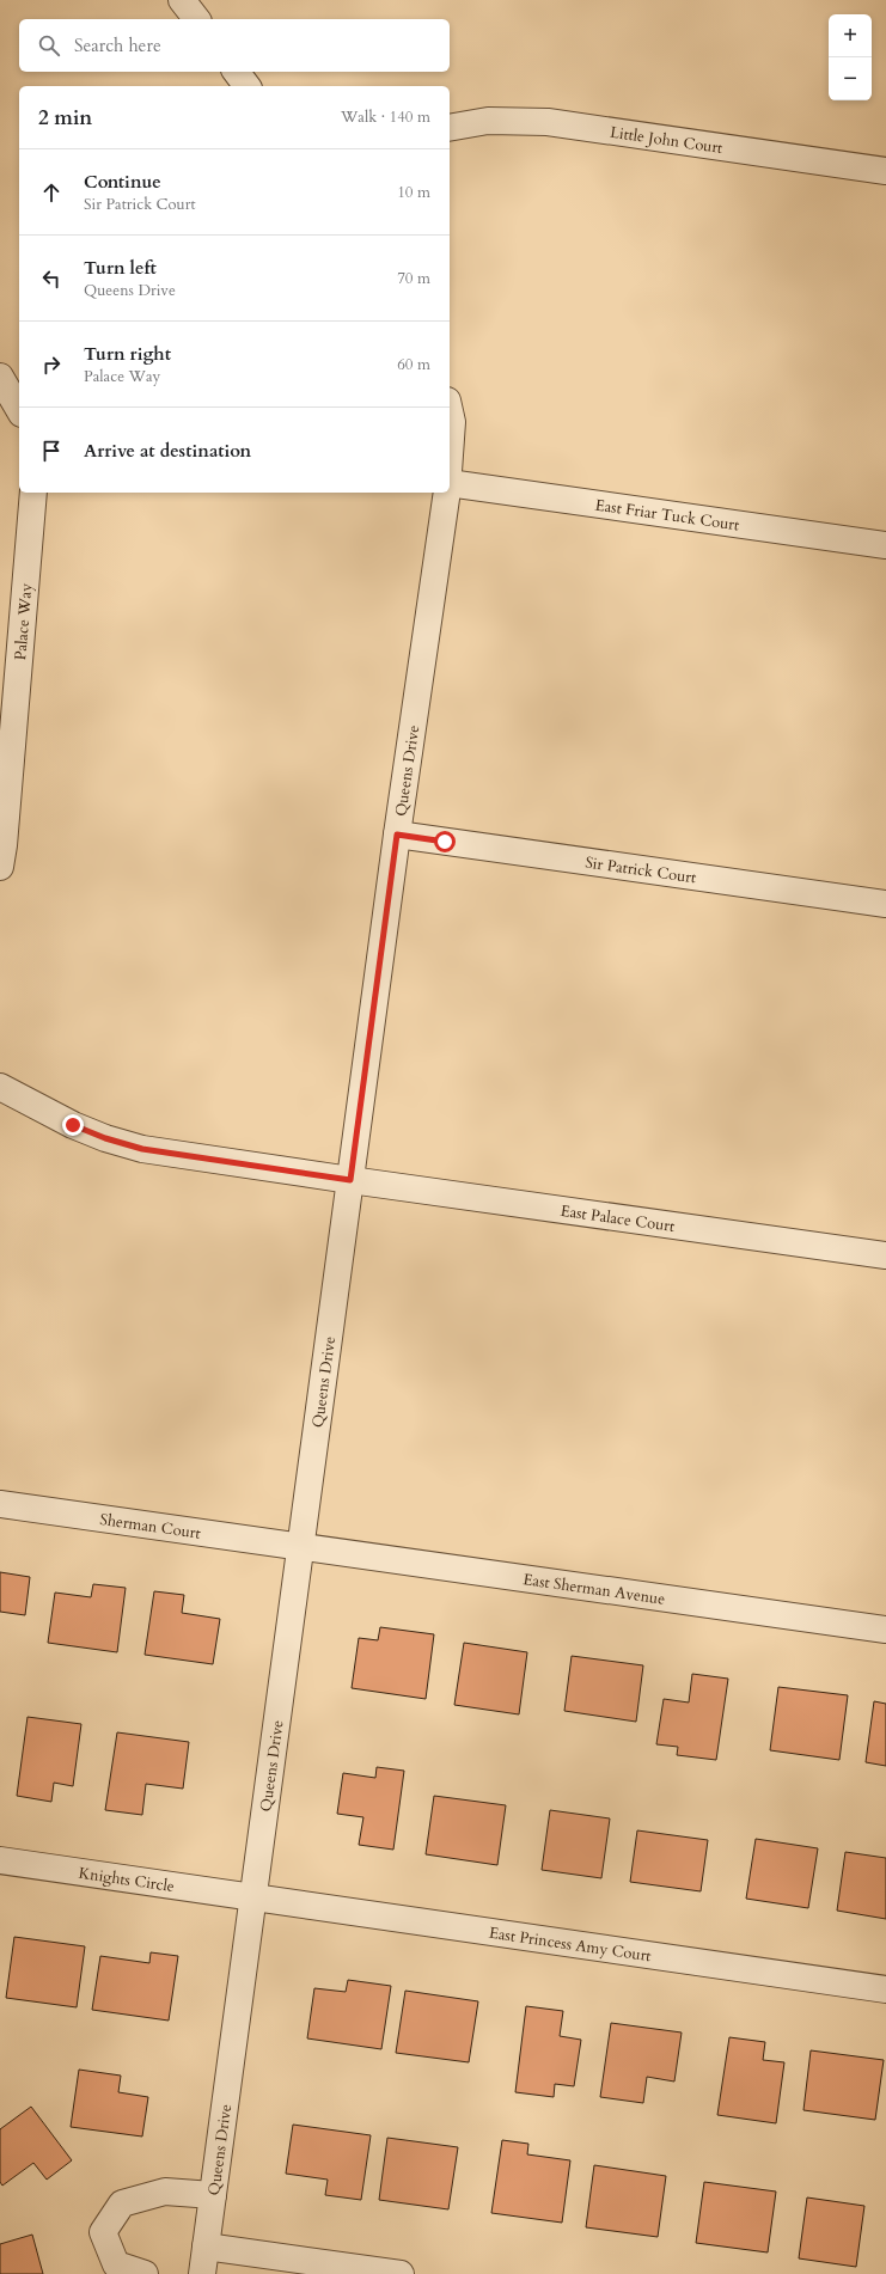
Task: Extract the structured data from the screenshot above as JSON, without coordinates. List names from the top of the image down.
{
  "streets": {
    "street": [
      "Little John Court",
      "East Friar Tuck Court",
      "Palace Way",
      "Queens Drive",
      "Sir Patrick Court",
      "East Palace Court",
      "Sherman Court",
      "East Sherman Avenue",
      "Knights Circle",
      "East Princess Amy Court"
    ]
  },
  "crossings": [
    ["Queens Drive", "Sir Patrick Court"],
    ["Queens Drive", "East Palace Court"],
    ["Queens Drive", "Sherman Court"],
    ["Queens Drive", "East Sherman Avenue"],
    ["Queens Drive", "Knights Circle"],
    ["Queens Drive", "East Princess Amy Court"],
    ["Sherman Court", "East Sherman Avenue"],
    ["Knights Circle", "East Princess Amy Court"]
  ],
  "page": {
    "map_buttons": ["+", "−"],
    "search": "Search here",
    "heading": ["2 min", "Walk · 140 m"],
    "list": [
      ["Continue", "Sir Patrick Court", "10 m"],
      ["Turn left", "Queens Drive", "70 m"],
      ["Turn right", "Palace Way", "60 m"],
      "Arrive at destination"
    ]
  }
}
